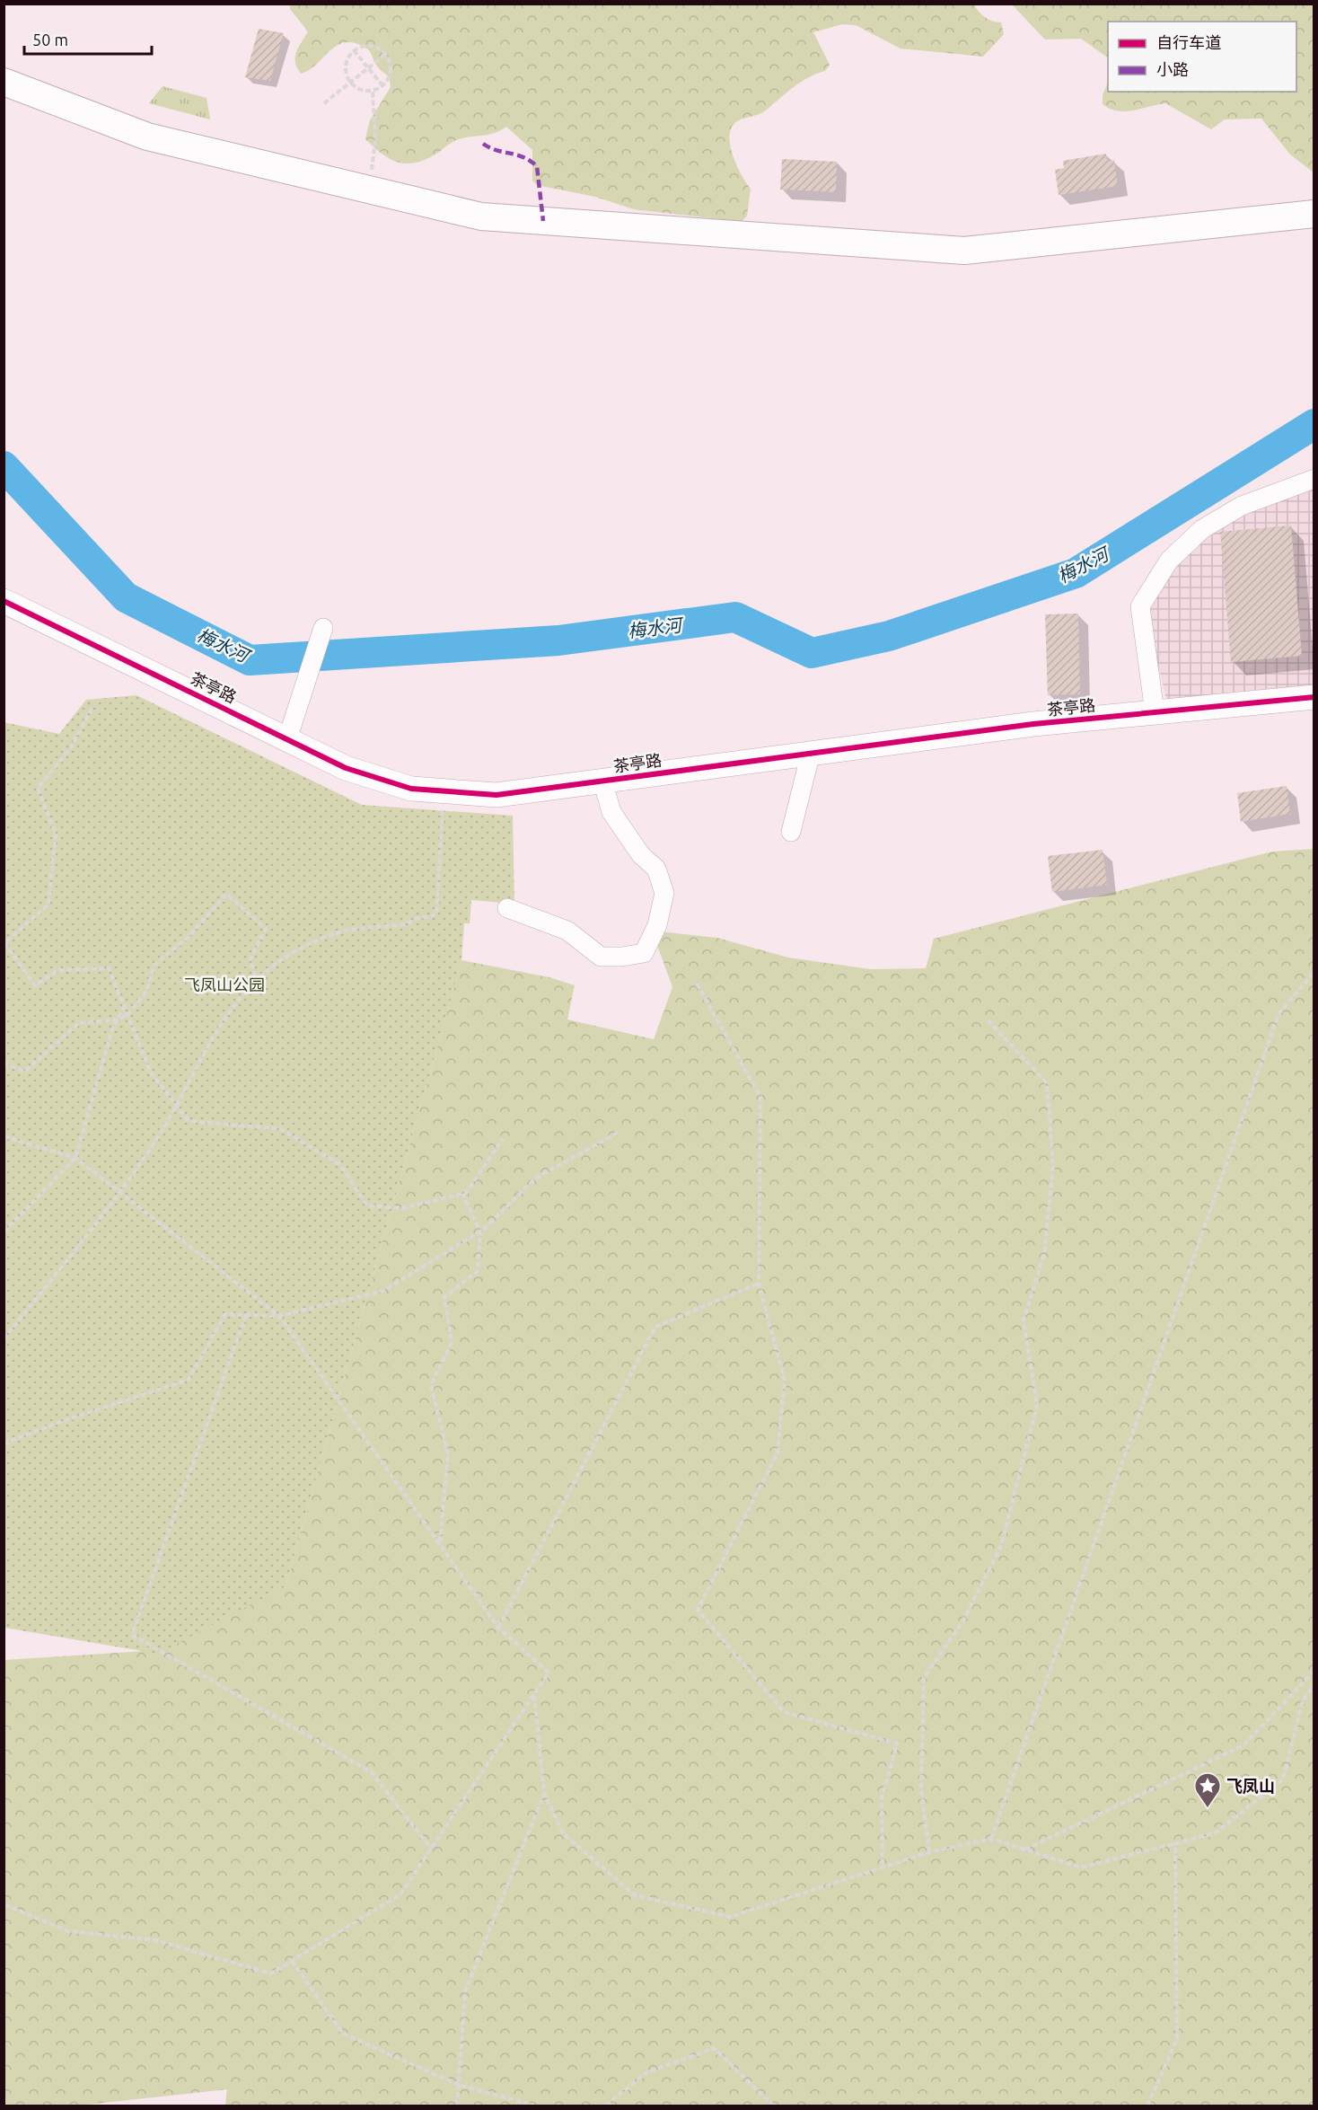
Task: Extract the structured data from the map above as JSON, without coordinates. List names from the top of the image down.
{
  "streets": {
    "street": ["茶亭路"]
  },
  "water": ["梅水河"],
  "parks": ["飞凤山公园"],
  "places": {
    "place": ["飞凤山"]
  },
  "legend": ["自行车道", "小路"],
  "scale_bar": "50 m"
}
